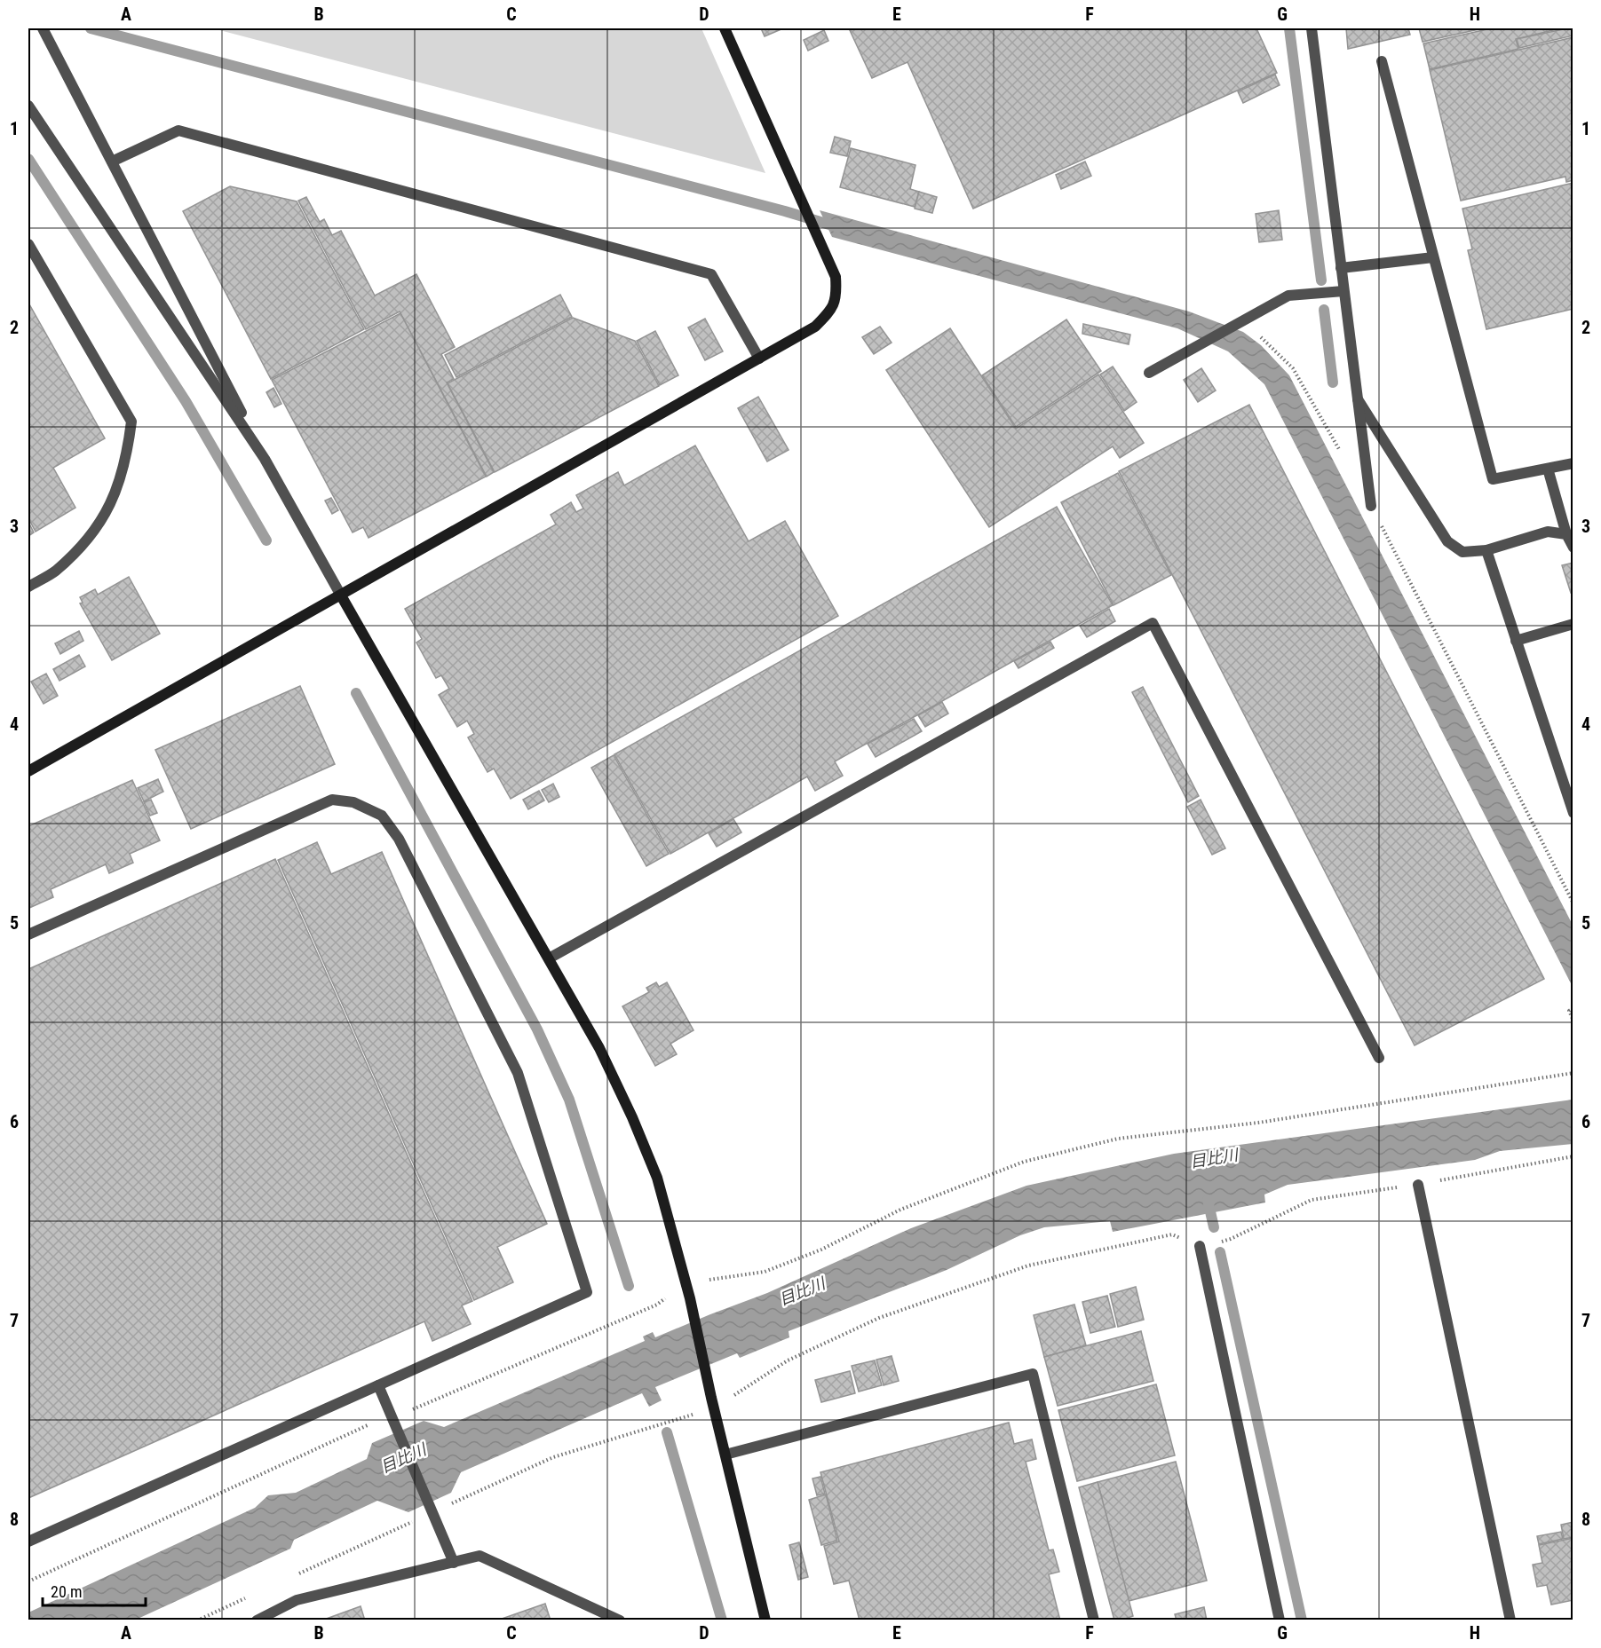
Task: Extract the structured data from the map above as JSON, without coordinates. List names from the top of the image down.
{
  "water": ["目比川"],
  "scale_bar": "20 m",
  "grid": {
    "columns": [
      "A",
      "B",
      "C",
      "D",
      "E",
      "F",
      "G",
      "H"
    ],
    "rows": [
      "1",
      "2",
      "3",
      "4",
      "5",
      "6",
      "7",
      "8"
    ]
  }
}
